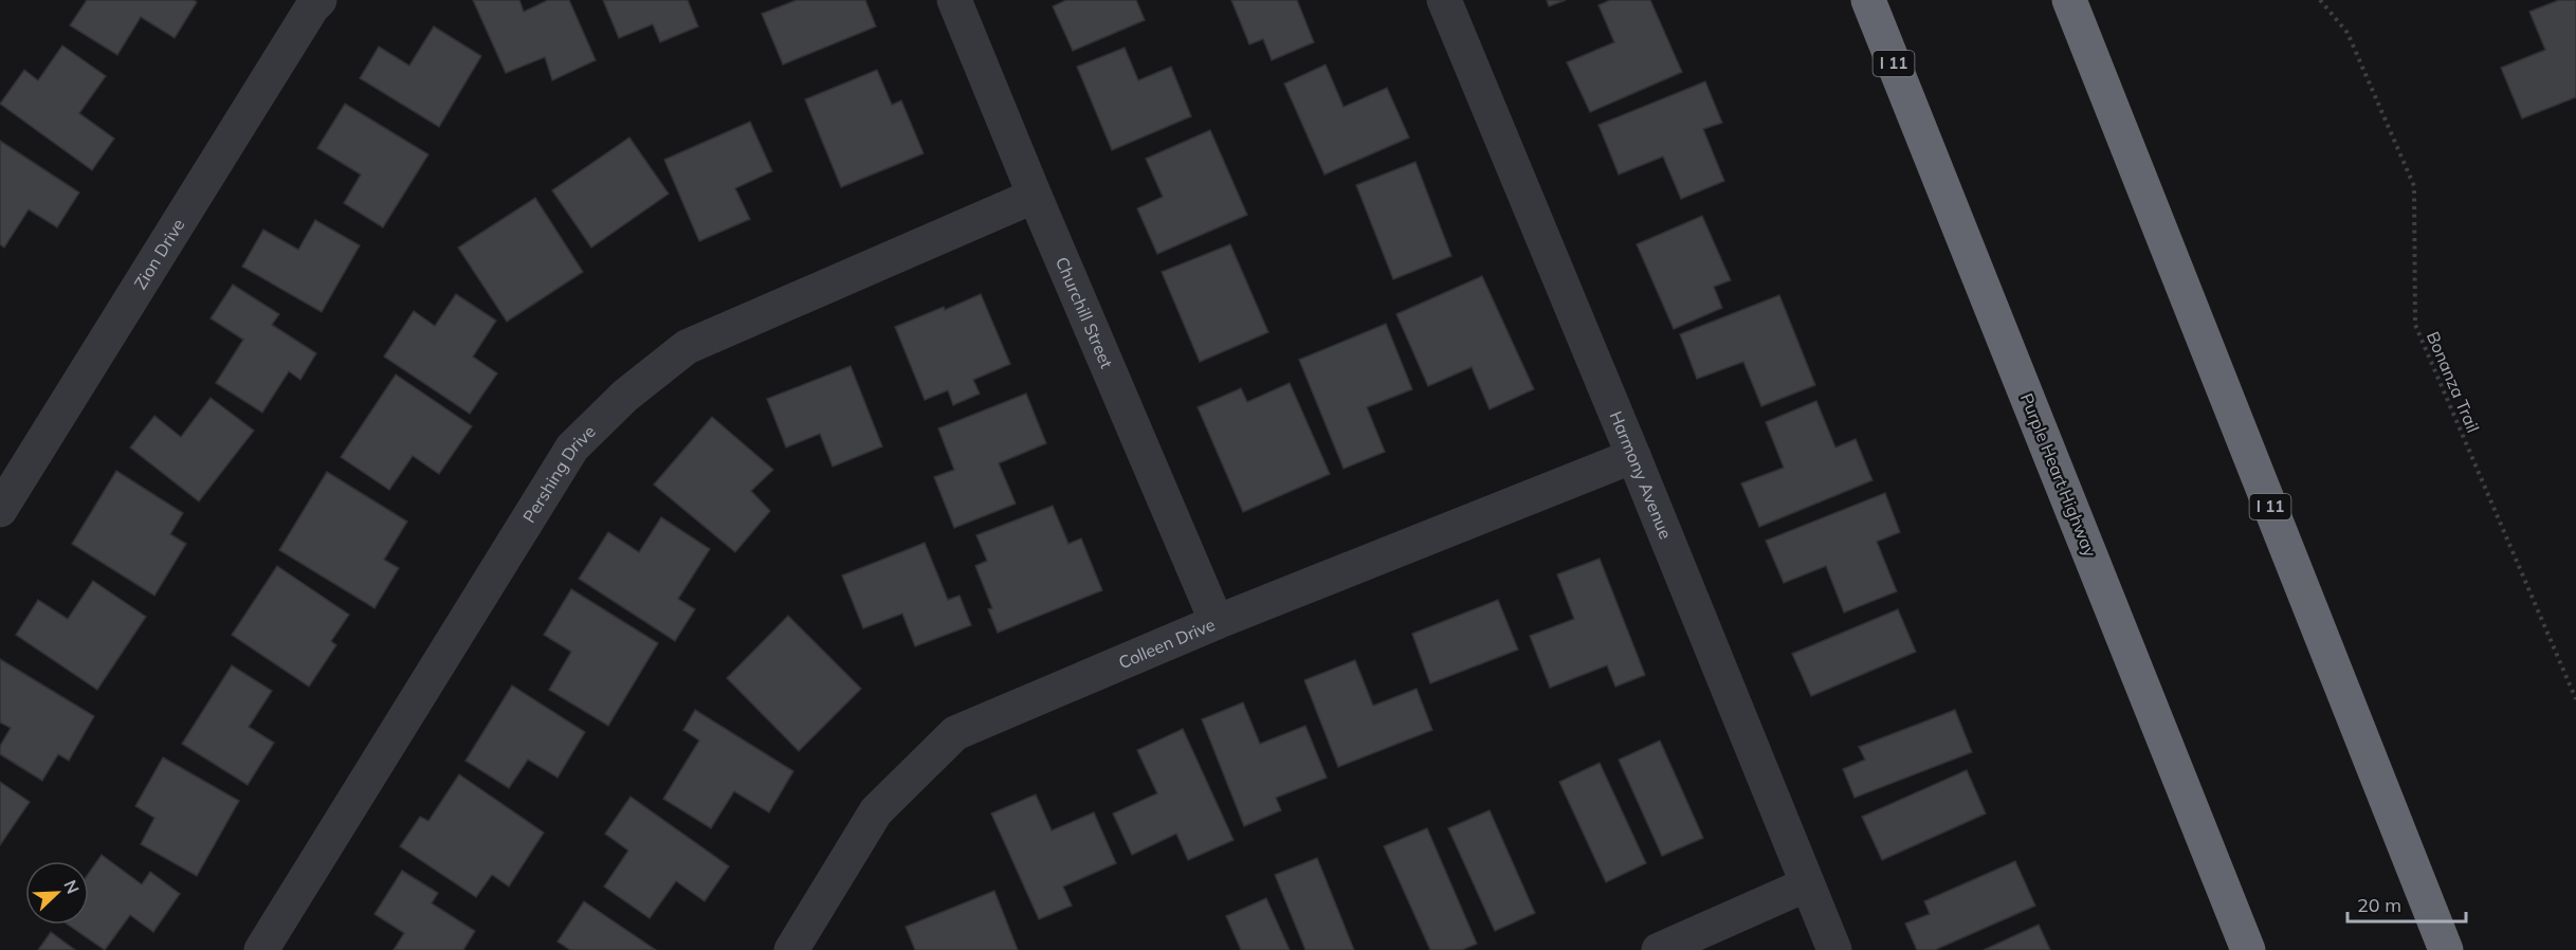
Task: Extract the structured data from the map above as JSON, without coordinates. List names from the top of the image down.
{
  "streets": {
    "highway": ["I 11", "Purple Heart Highway"],
    "street": [
      "Zion Drive",
      "Churchill Street",
      "Harmony Avenue",
      "Pershing Drive",
      "Colleen Drive"
    ],
    "path": ["Bonanza Trail"]
  },
  "crossings": [
    ["Churchill Street", "Pershing Drive"],
    ["Churchill Street", "Colleen Drive"],
    ["Harmony Avenue", "Colleen Drive"]
  ],
  "scale_bar": "20 m",
  "north": "top right"
}
